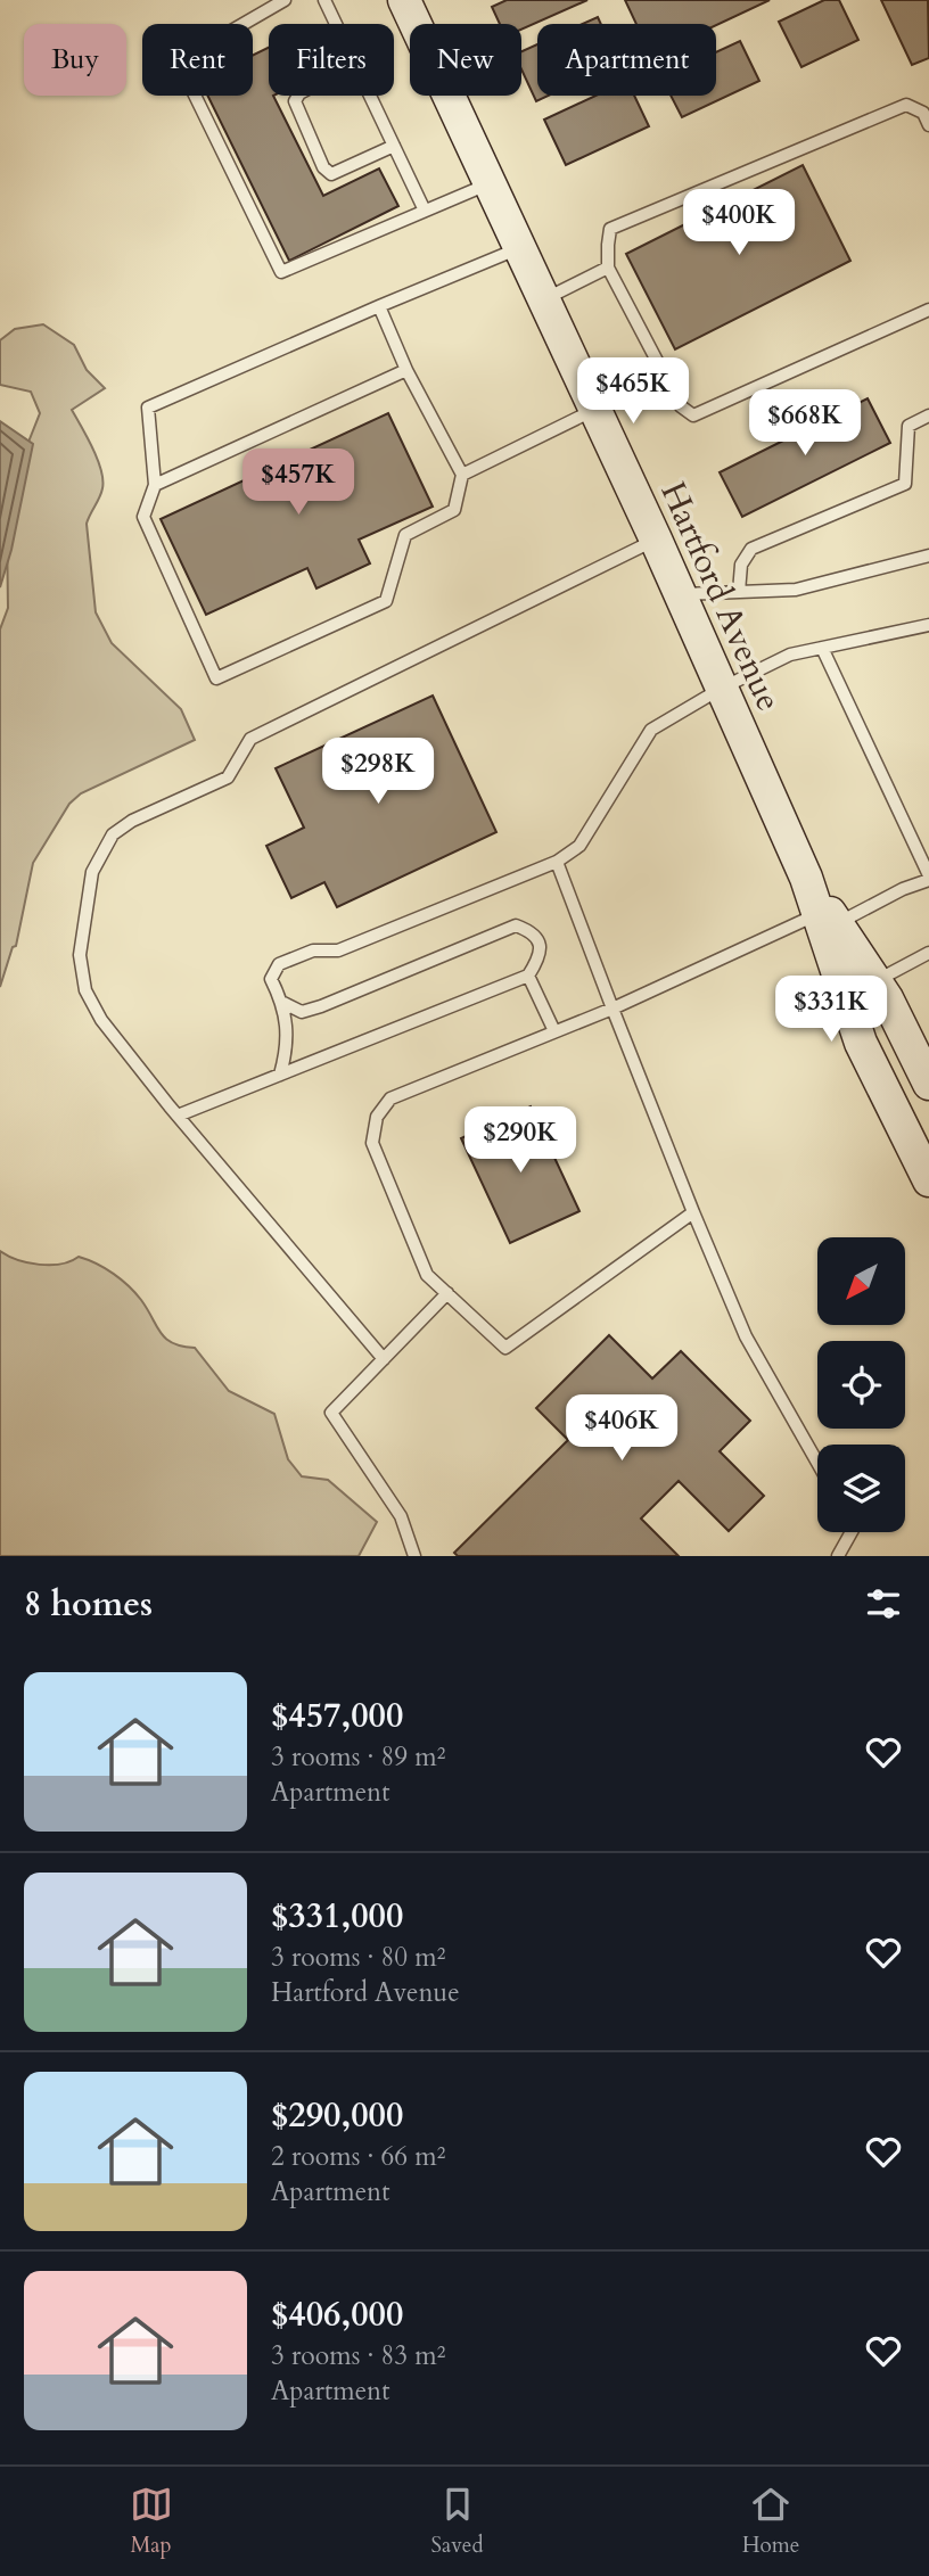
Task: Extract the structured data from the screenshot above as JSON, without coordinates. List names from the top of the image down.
{
  "streets": {
    "main road": ["Hartford Avenue"]
  },
  "north": "bottom left",
  "page": {
    "chip": [
      "Buy",
      "Rent",
      "Filters",
      "New",
      "Apartment"
    ],
    "price": [
      "$400K",
      "$465K",
      "$668K",
      "$457K",
      "$298K",
      "$331K",
      "$290K",
      "$406K"
    ],
    "heading": "8 homes",
    "list": [
      {
        "name": "$457,000",
        "note": "3 rooms · 89 m² · Apartment"
      },
      {
        "name": "$331,000",
        "note": "3 rooms · 80 m² · Hartford Avenue"
      },
      {
        "name": "$290,000",
        "note": "2 rooms · 66 m² · Apartment"
      },
      {
        "name": "$406,000",
        "note": "3 rooms · 83 m² · Apartment"
      }
    ],
    "tabs": ["Map", "Saved", "Home"]
  }
}
